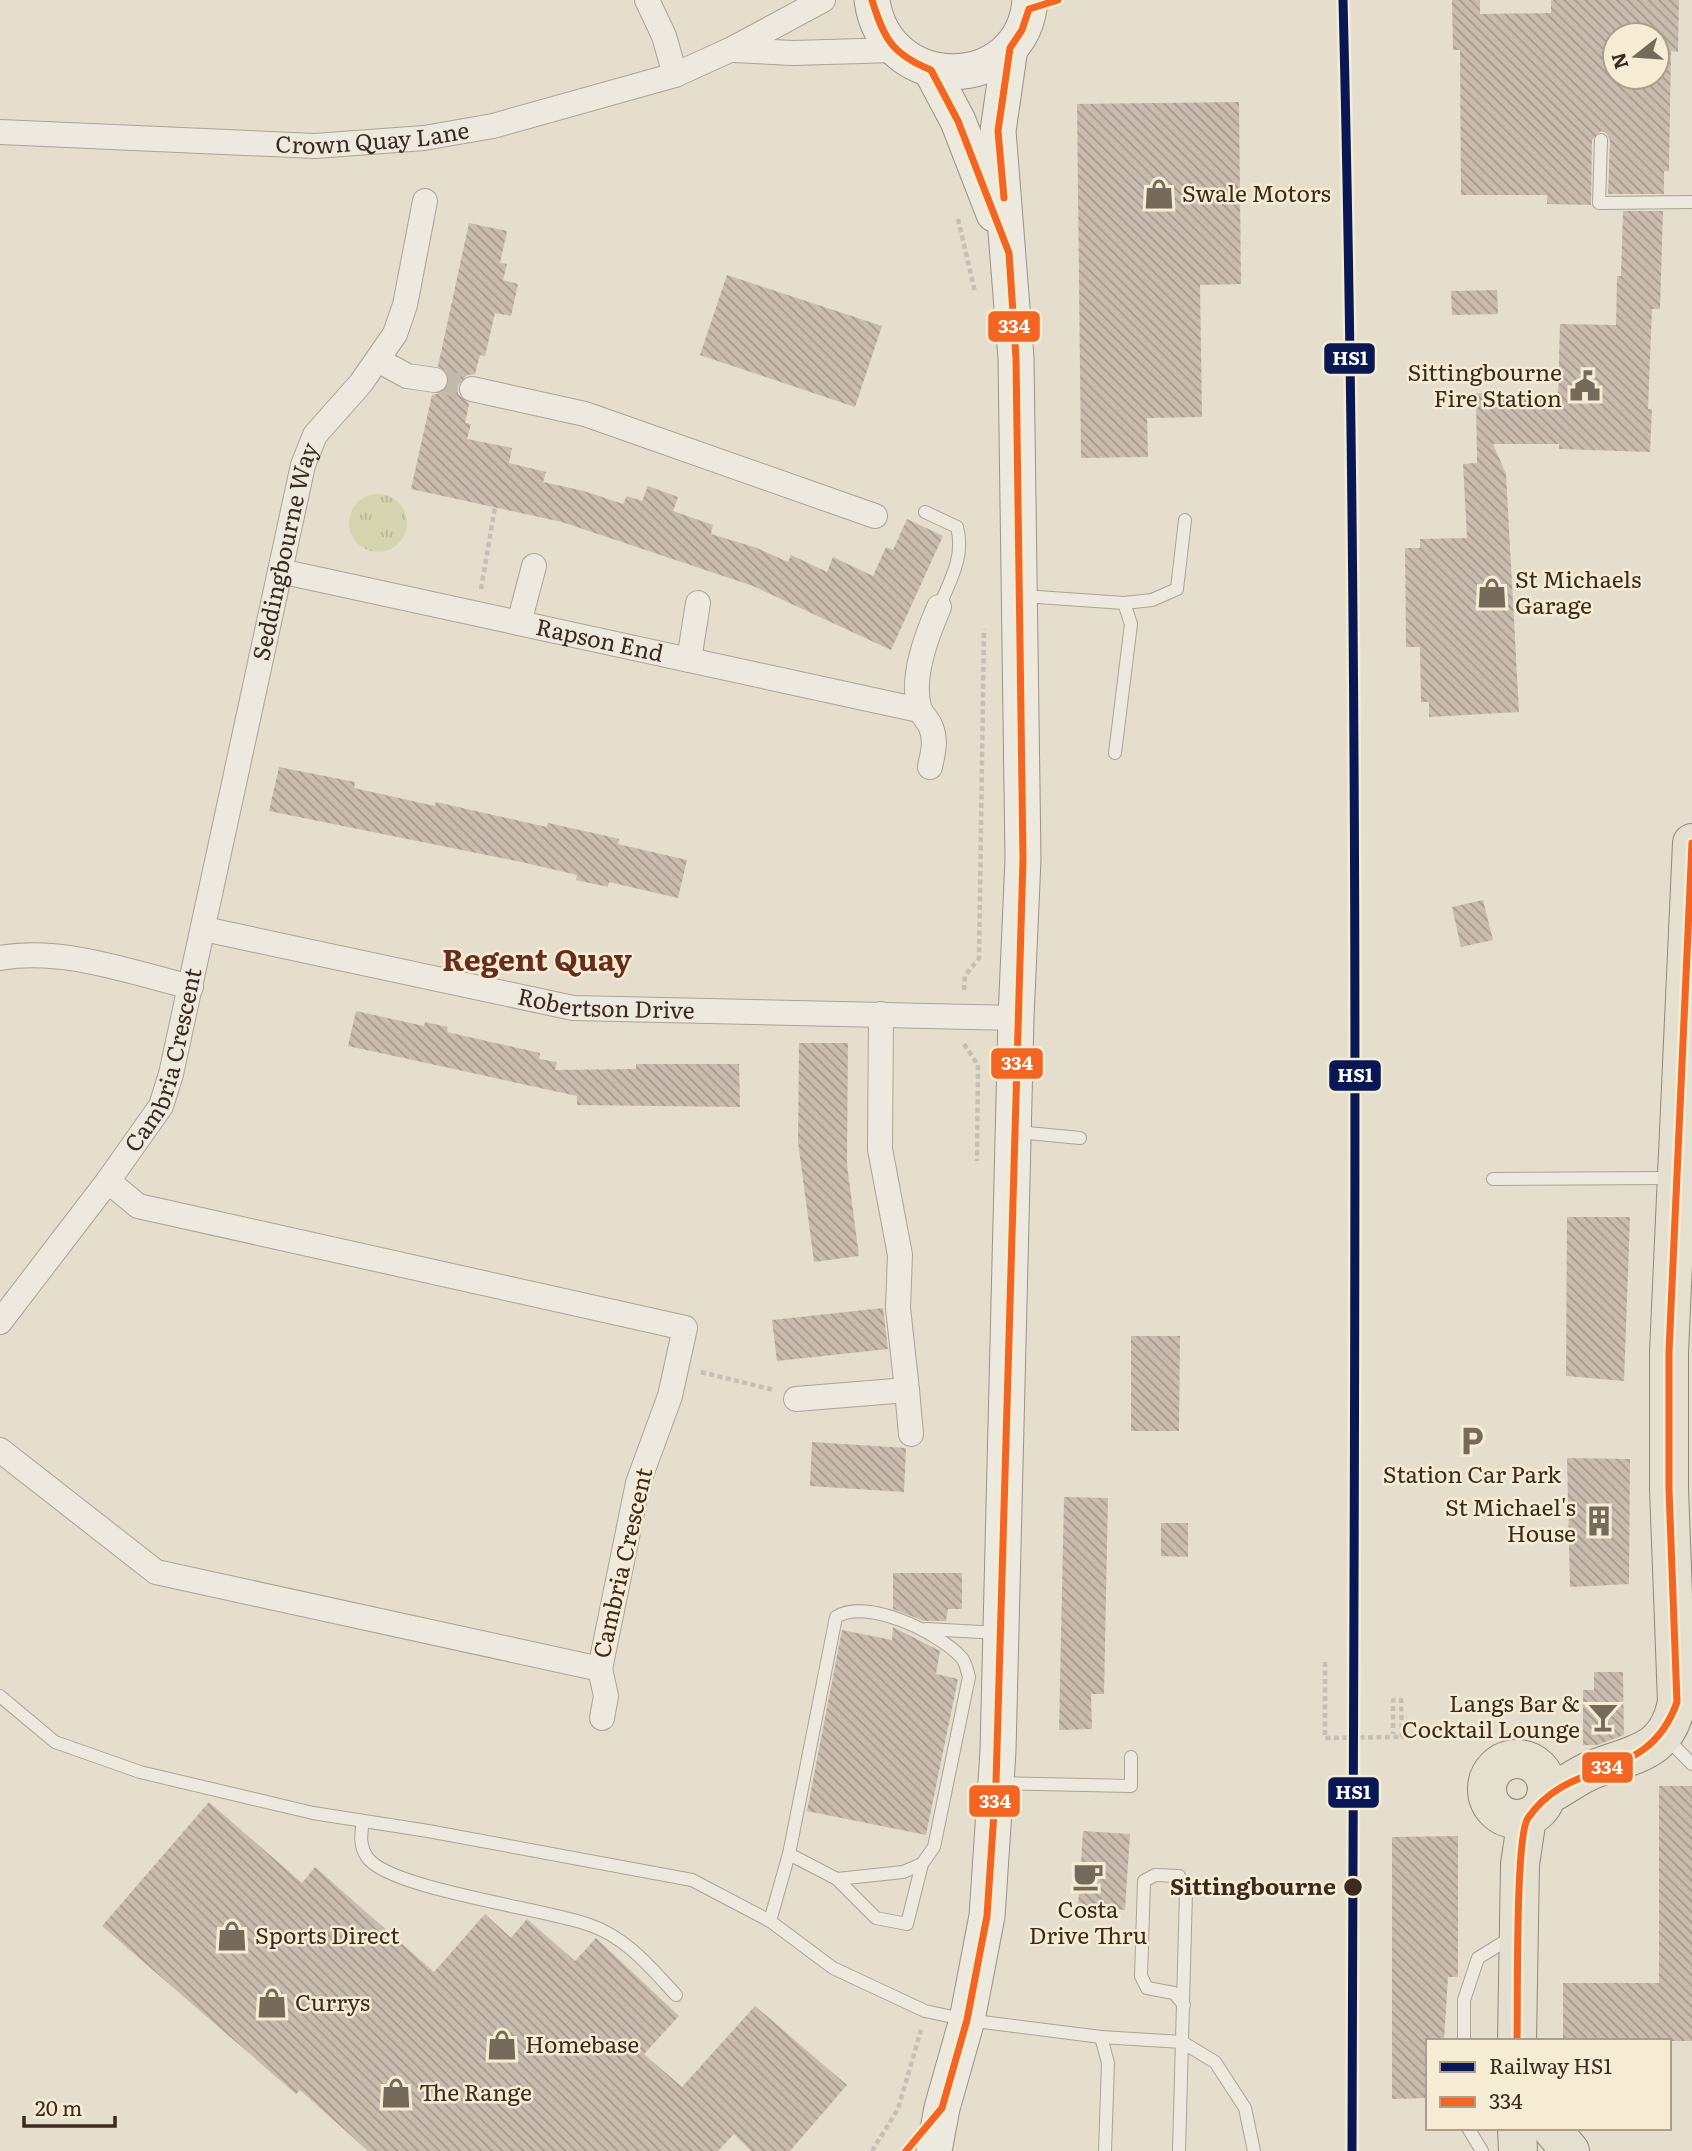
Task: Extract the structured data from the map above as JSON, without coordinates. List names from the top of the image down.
{
  "streets": {
    "street": [
      "Crown Quay Lane",
      "Seddingbourne Way",
      "Rapson End",
      "Robertson Drive",
      "Cambria Crescent"
    ]
  },
  "crossings": [
    ["Seddingbourne Way", "Rapson End"],
    ["Seddingbourne Way", "Robertson Drive"],
    ["Seddingbourne Way", "Cambria Crescent"],
    ["Robertson Drive", "Cambria Crescent"]
  ],
  "districts": ["Regent Quay"],
  "places": {
    "shop": [
      "Swale Motors",
      "St Michaels Garage",
      "Sports Direct",
      "Currys",
      "Homebase",
      "The Range"
    ],
    "public building": ["Sittingbourne Fire Station"],
    "parking": ["Station Car Park"],
    "building": ["St Michael's House"],
    "bar": ["Langs Bar & Cocktail Lounge"],
    "cafe": ["Costa Drive Thru"],
    "other": ["Sittingbourne"]
  },
  "lines": ["rail line HS1", "transit line 334"],
  "legend": ["Railway HS1", "334"],
  "scale_bar": "20 m",
  "north": "left"
}
